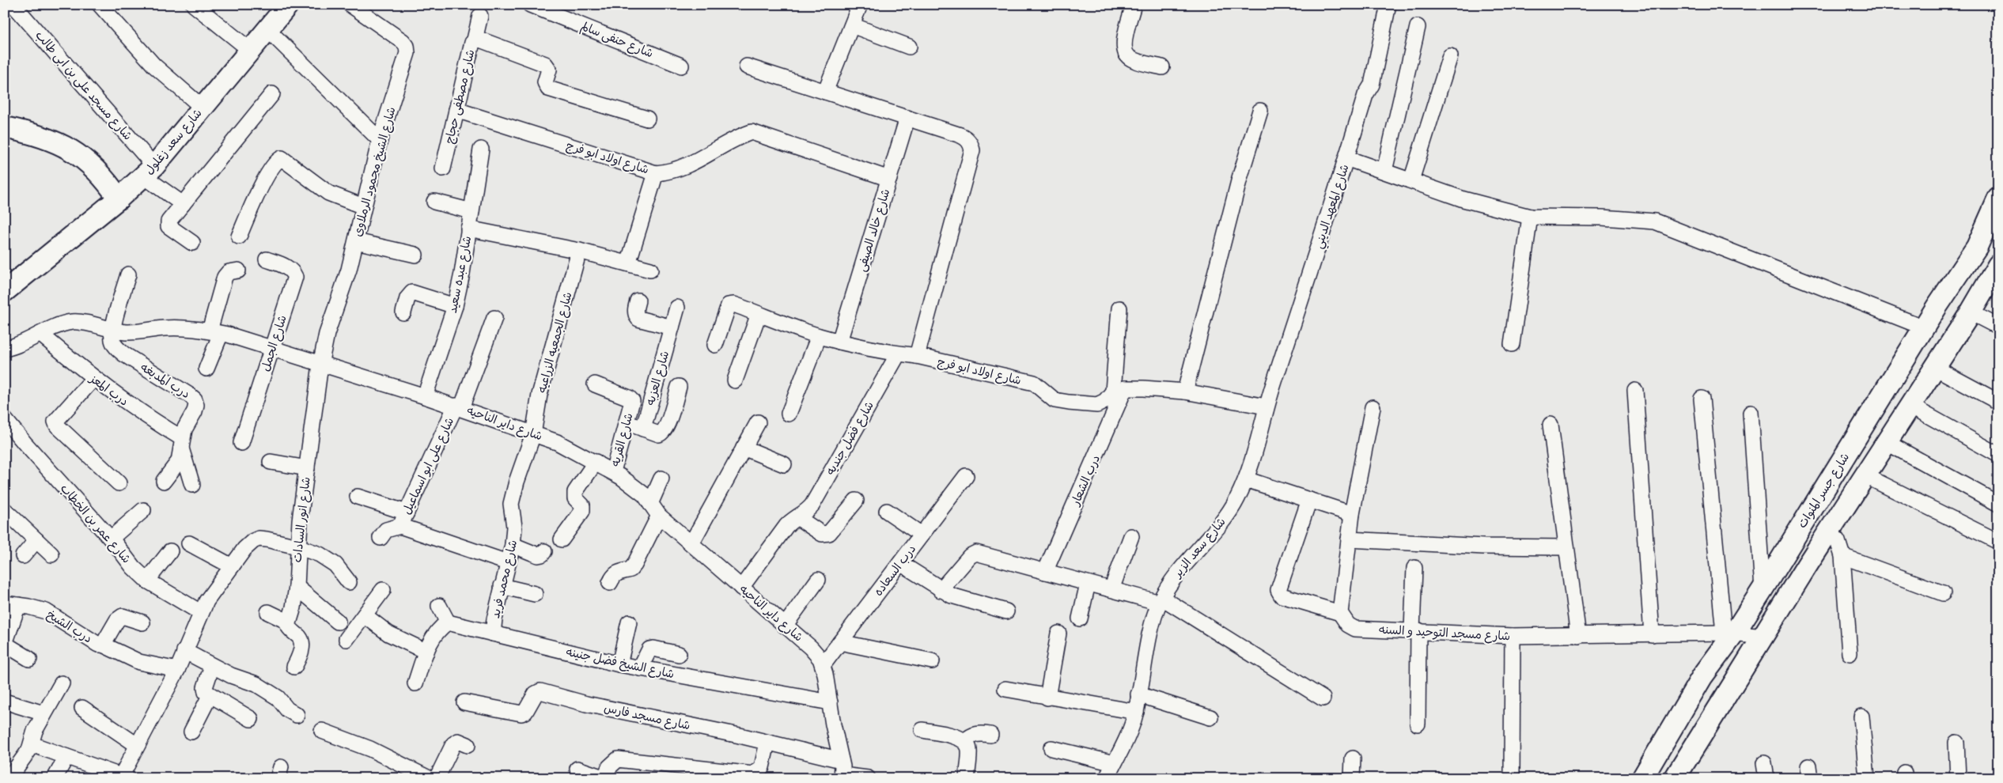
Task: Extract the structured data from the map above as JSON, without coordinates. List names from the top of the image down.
{
  "streets": {
    "street": [
      "شارع حنفى سالم",
      "شارع مسجد على بن ابى طالب",
      "شارع مصطفى حجاج",
      "شارع سعد زغلول",
      "شارع اولاد ابو فرج",
      "شارع الشيخ محمود الرملاوى",
      "شارع المعهد الديني",
      "شارع خالد الصيفى",
      "شارع عبده سعيد",
      "شارع الجمعيه الزراعيه",
      "شارع الجمل",
      "شارع العزبه",
      "درب المدبغه",
      "درب المعز",
      "شارع داير الناحيه",
      "شارع فضل جنديه",
      "شارع القريه",
      "شارع على ابو اسماعيل",
      "درب الشعار",
      "شارع جسر المنوات",
      "شارع انور السادات",
      "شارع عمر بن الخطاب",
      "شارع سعد الزير",
      "درب السعاده",
      "شارع محمد فريد",
      "درب الشيخ",
      "شارع مسجد التوحيد و السنه",
      "شارع الشيخ فضل جنينه",
      "شارع مسجد فارس"
    ]
  },
  "crossings": [
    ["شارع مسجد على بن ابى طالب", "شارع سعد زغلول"],
    ["شارع مصطفى حجاج", "شارع اولاد ابو فرج"],
    ["شارع اولاد ابو فرج", "شارع خالد الصيفى"],
    ["شارع اولاد ابو فرج", "شارع فضل جنديه"],
    ["شارع اولاد ابو فرج", "درب الشعار"],
    ["شارع الشيخ محمود الرملاوى", "شارع داير الناحيه"],
    ["شارع الشيخ محمود الرملاوى", "شارع انور السادات"],
    ["شارع المعهد الديني", "شارع سعد الزير"],
    ["شارع عبده سعيد", "شارع داير الناحيه"],
    ["شارع الجمعيه الزراعيه", "شارع داير الناحيه"],
    ["شارع الجمعيه الزراعيه", "شارع محمد فريد"],
    ["شارع الجمل", "شارع داير الناحيه"],
    ["درب المدبغه", "درب المعز"],
    ["درب المدبغه", "شارع داير الناحيه"],
    ["درب المعز", "شارع داير الناحيه"],
    ["شارع داير الناحيه", "شارع فضل جنديه"],
    ["شارع داير الناحيه", "شارع القريه"],
    ["شارع داير الناحيه", "شارع على ابو اسماعيل"],
    ["شارع داير الناحيه", "شارع انور السادات"],
    ["شارع داير الناحيه", "درب السعاده"],
    ["شارع داير الناحيه", "شارع محمد فريد"],
    ["شارع داير الناحيه", "شارع الشيخ فضل جنينه"],
    ["شارع داير الناحيه", "شارع مسجد فارس"],
    ["شارع على ابو اسماعيل", "شارع محمد فريد"],
    ["شارع جسر المنوات", "شارع مسجد التوحيد و السنه"],
    ["شارع محمد فريد", "شارع الشيخ فضل جنينه"]
  ]
}
